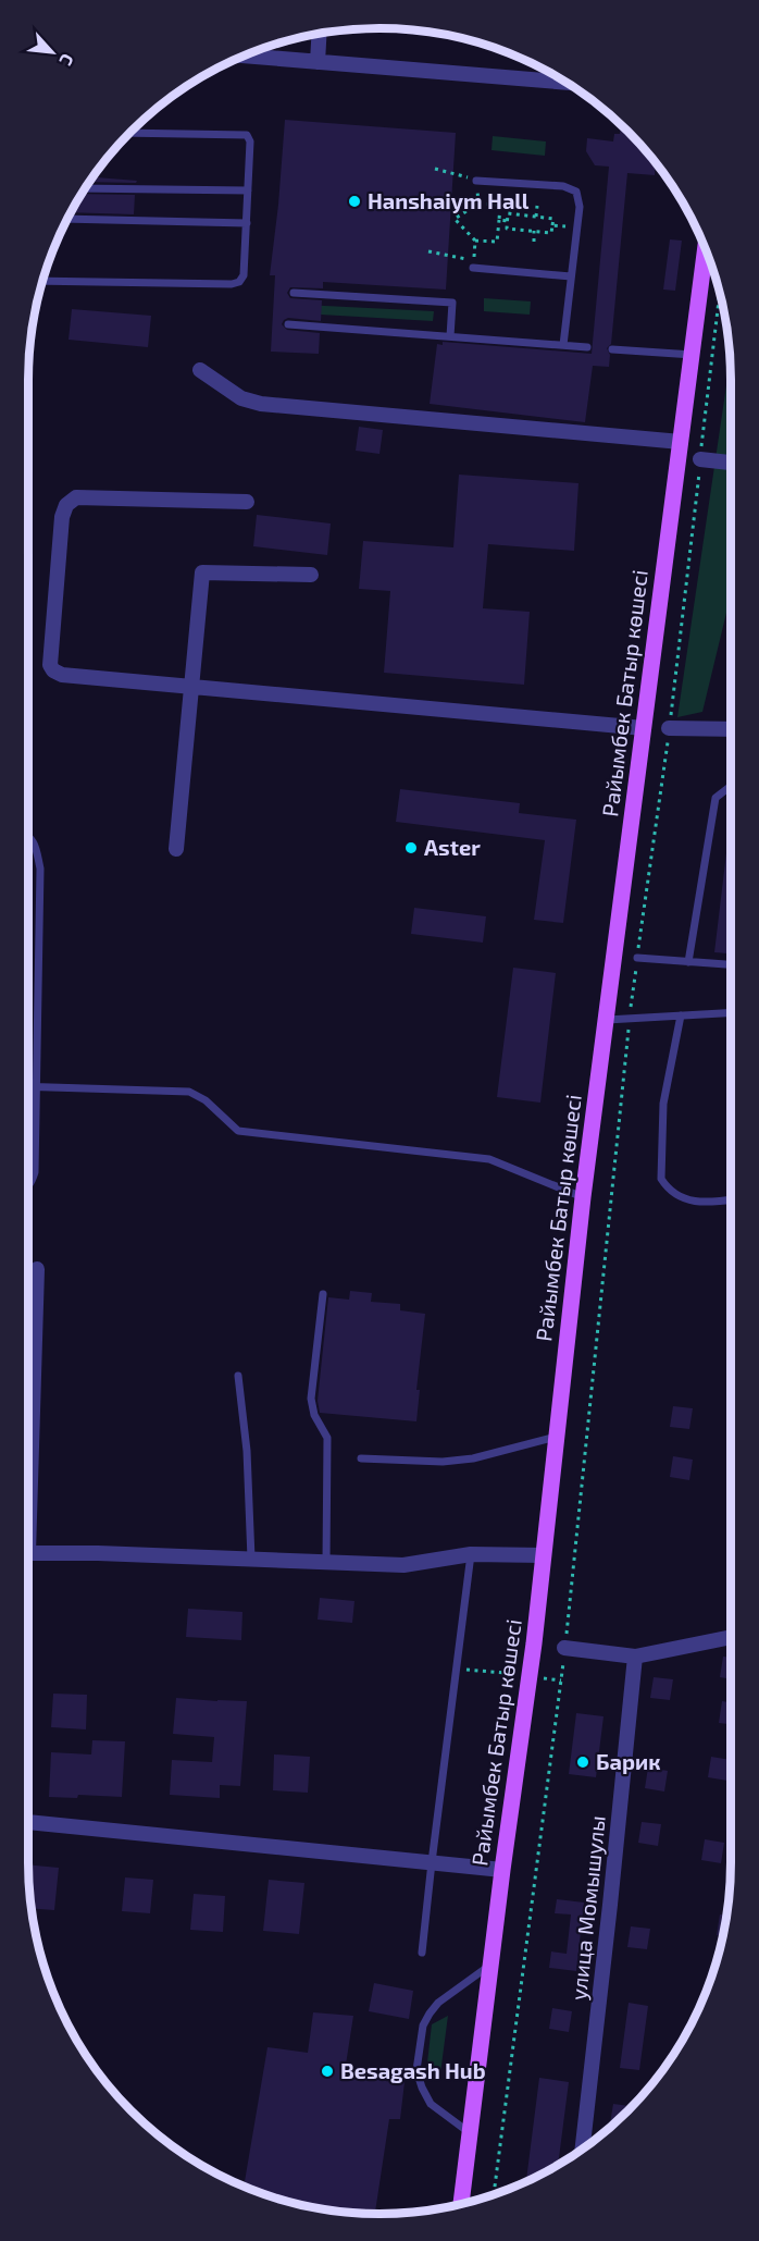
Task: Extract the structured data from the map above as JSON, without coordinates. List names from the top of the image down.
{
  "streets": {
    "main road": ["Райымбек Батыр көшесі"],
    "street": ["улица Момышулы"]
  },
  "places": [
    "Hanshaiym Hall",
    "Aster",
    "Барик",
    "Besagash Hub"
  ],
  "north": "bottom right"
}
